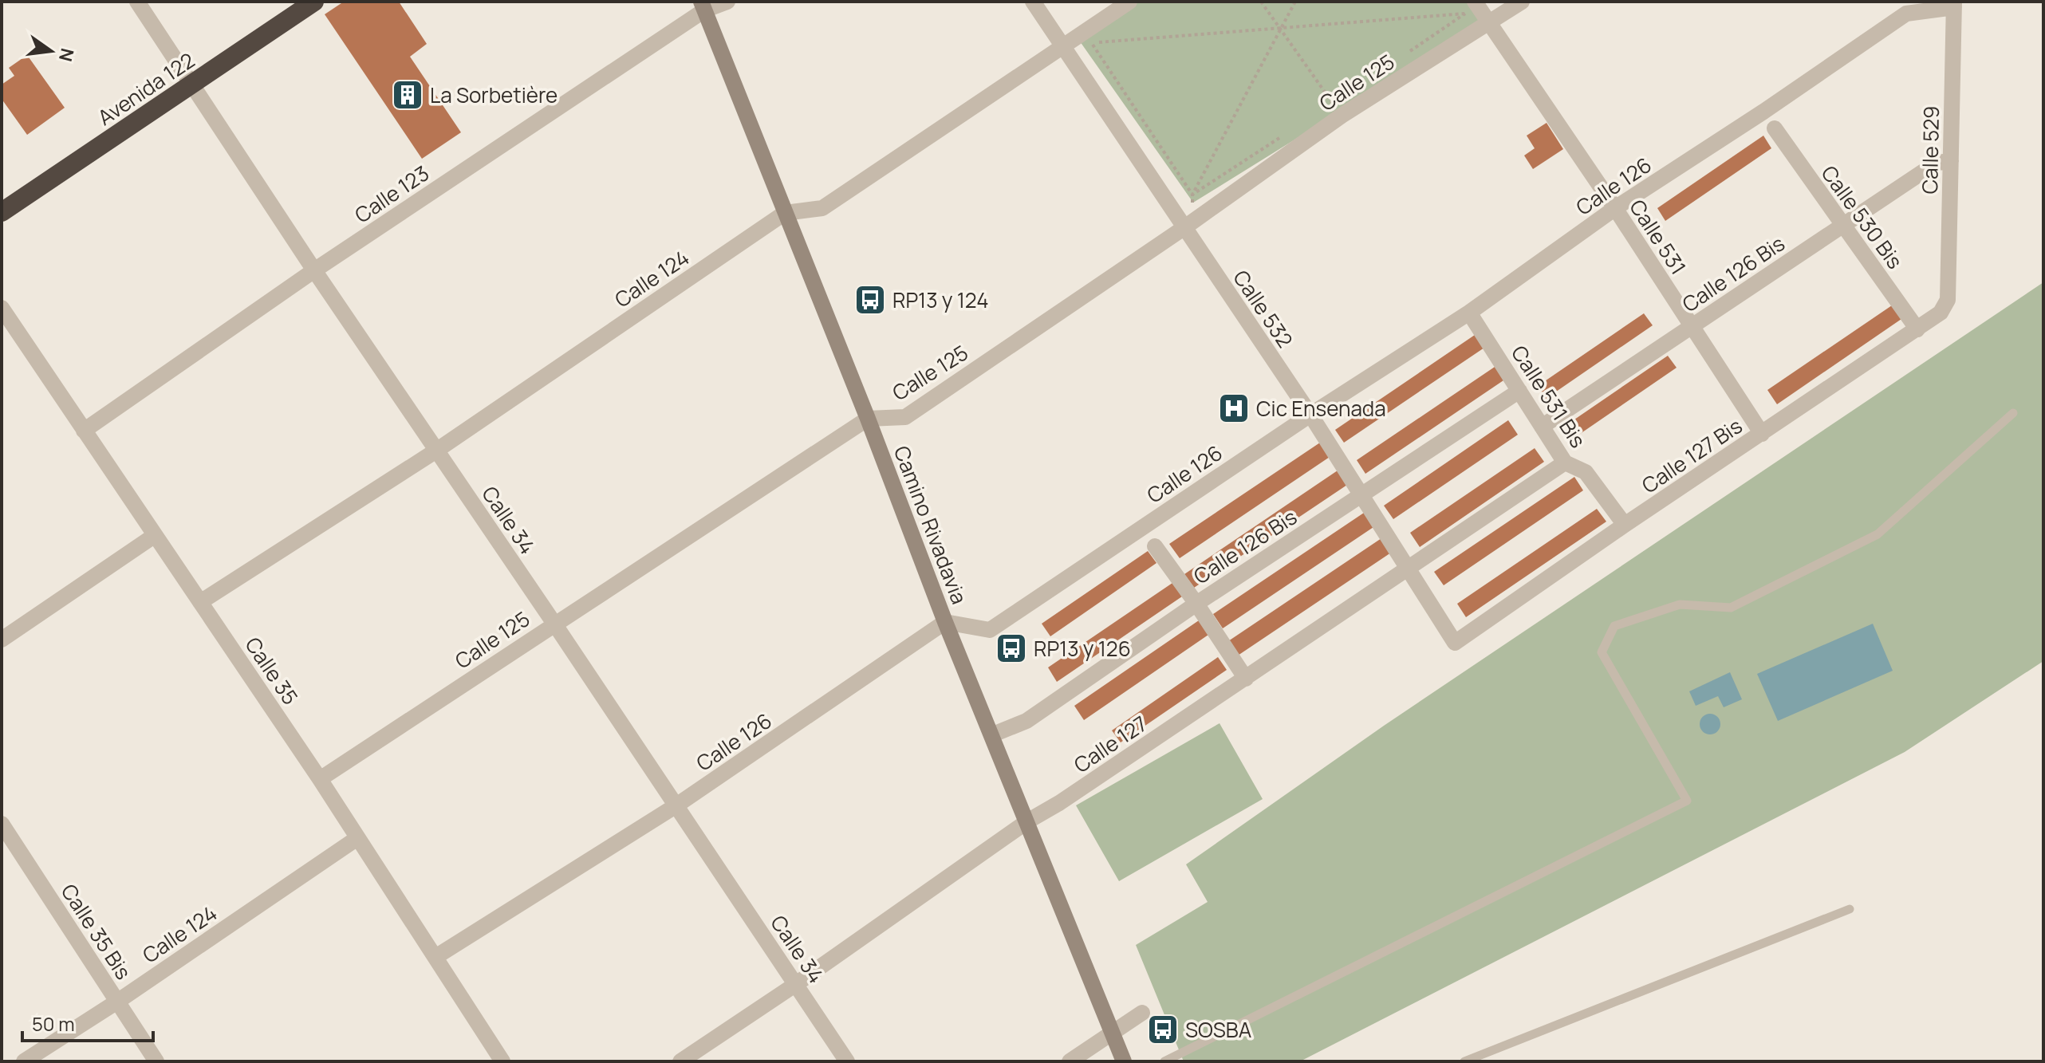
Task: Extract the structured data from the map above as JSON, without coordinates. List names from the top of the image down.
{
  "streets": {
    "highway": ["Avenida 122"],
    "main road": ["Camino Rivadavia"],
    "street": [
      "Calle 125",
      "Calle 529",
      "Calle 126",
      "Calle 123",
      "Calle 530 Bis",
      "Calle 531",
      "Calle 126 Bis",
      "Calle 124",
      "Calle 532",
      "Calle 531 Bis",
      "Calle 127 Bis",
      "Calle 34",
      "Calle 35",
      "Calle 127",
      "Calle 35 Bis"
    ]
  },
  "crossings": [
    ["Calle 125", "Calle 531"],
    ["Calle 125", "Calle 532"],
    ["Calle 125", "Calle 34"],
    ["Calle 125", "Camino Rivadavia"],
    ["Calle 125", "Calle 35"],
    ["Avenida 122", "Calle 34"],
    ["Calle 529", "Calle 126"],
    ["Calle 529", "Calle 126 Bis"],
    ["Calle 529", "Calle 127 Bis"],
    ["Calle 126", "Calle 531"],
    ["Calle 126", "Calle 532"],
    ["Calle 126", "Calle 531 Bis"],
    ["Calle 126", "Calle 34"],
    ["Calle 126", "Camino Rivadavia"],
    ["Calle 126", "Calle 35"],
    ["Calle 123", "Calle 34"],
    ["Calle 123", "Camino Rivadavia"],
    ["Calle 123", "Calle 35"],
    ["Calle 530 Bis", "Calle 126 Bis"],
    ["Calle 530 Bis", "Calle 127 Bis"],
    ["Calle 531", "Calle 126 Bis"],
    ["Calle 531", "Calle 127 Bis"],
    ["Calle 126 Bis", "Calle 532"],
    ["Calle 126 Bis", "Calle 531 Bis"],
    ["Calle 126 Bis", "Camino Rivadavia"],
    ["Calle 124", "Calle 532"],
    ["Calle 124", "Calle 34"],
    ["Calle 124", "Camino Rivadavia"],
    ["Calle 124", "Calle 35"],
    ["Calle 124", "Calle 35 Bis"],
    ["Calle 532", "Calle 127 Bis"],
    ["Calle 532", "Calle 127"],
    ["Calle 531 Bis", "Calle 127 Bis"],
    ["Calle 531 Bis", "Calle 127"],
    ["Calle 34", "Calle 127"],
    ["Camino Rivadavia", "Calle 127"]
  ],
  "places": {
    "building": ["La Sorbetière"],
    "bus stop": ["RP13 y 124", "RP13 y 126", "SOSBA"],
    "hospital": ["Cic Ensenada"]
  },
  "scale_bar": "50 m",
  "north": "right"
}
